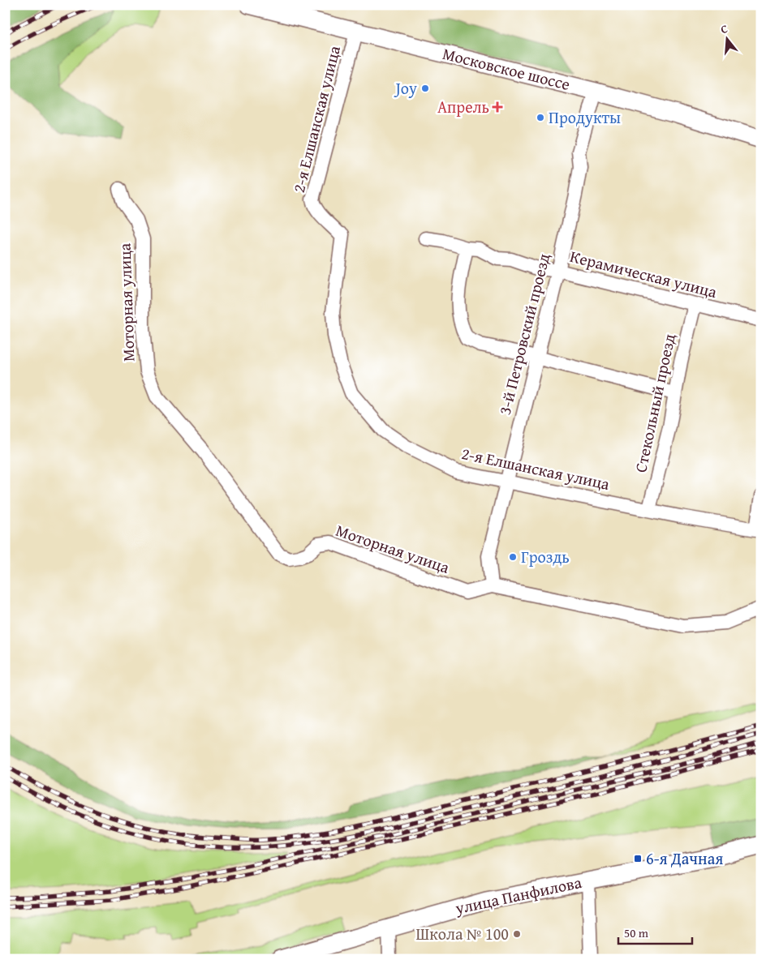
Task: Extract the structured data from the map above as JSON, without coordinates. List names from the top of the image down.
{
  "streets": {
    "main road": ["Московское шоссе", "улица Панфилова"],
    "street": [
      "2-я Елшанская улица",
      "Керамическая улица",
      "Моторная улица",
      "3-й Петровский проезд",
      "Стекольный проезд"
    ]
  },
  "crossings": [
    ["Московское шоссе", "2-я Елшанская улица"],
    ["Московское шоссе", "3-й Петровский проезд"],
    ["2-я Елшанская улица", "3-й Петровский проезд"],
    ["2-я Елшанская улица", "Стекольный проезд"],
    ["Керамическая улица", "3-й Петровский проезд"],
    ["Керамическая улица", "Стекольный проезд"],
    ["Моторная улица", "3-й Петровский проезд"]
  ],
  "places": {
    "other": [
      "Joy",
      "Продукты",
      "Гроздь",
      "Школа № 100"
    ],
    "health": ["Апрель"],
    "transit": ["6-я Дачная"]
  },
  "scale_bar": "50 m",
  "north": "top"
}
